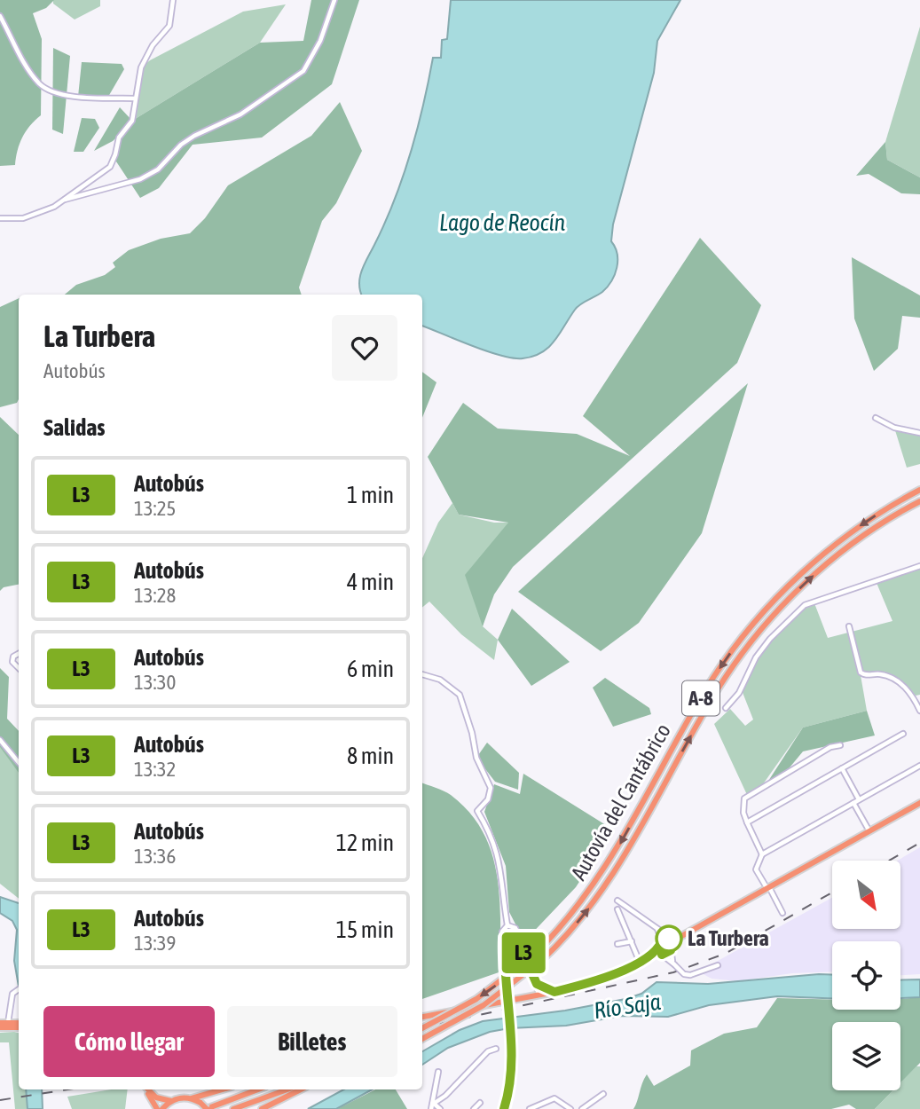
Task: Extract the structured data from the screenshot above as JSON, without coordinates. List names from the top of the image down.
{
  "streets": {
    "highway": ["A-8", "Autovía del Cantábrico"]
  },
  "water": ["Lago de Reocín", "Río Saja"],
  "places": ["La Turbera"],
  "lines": ["bus line L3"],
  "north": "bottom right",
  "page": {
    "on_map": "L3",
    "heading": [
      ["La Turbera", "Autobús"],
      "Salidas"
    ],
    "list": [
      {
        "mark": "L3",
        "name": "Autobús",
        "note": "13:25",
        "value": "1 min"
      },
      {
        "mark": "L3",
        "name": "Autobús",
        "note": "13:28",
        "value": "4 min"
      },
      {
        "mark": "L3",
        "name": "Autobús",
        "note": "13:30",
        "value": "6 min"
      },
      {
        "mark": "L3",
        "name": "Autobús",
        "note": "13:32",
        "value": "8 min"
      },
      {
        "mark": "L3",
        "name": "Autobús",
        "note": "13:36",
        "value": "12 min"
      },
      {
        "mark": "L3",
        "name": "Autobús",
        "note": "13:39",
        "value": "15 min"
      }
    ],
    "buttons": ["Cómo llegar", "Billetes"]
  }
}
